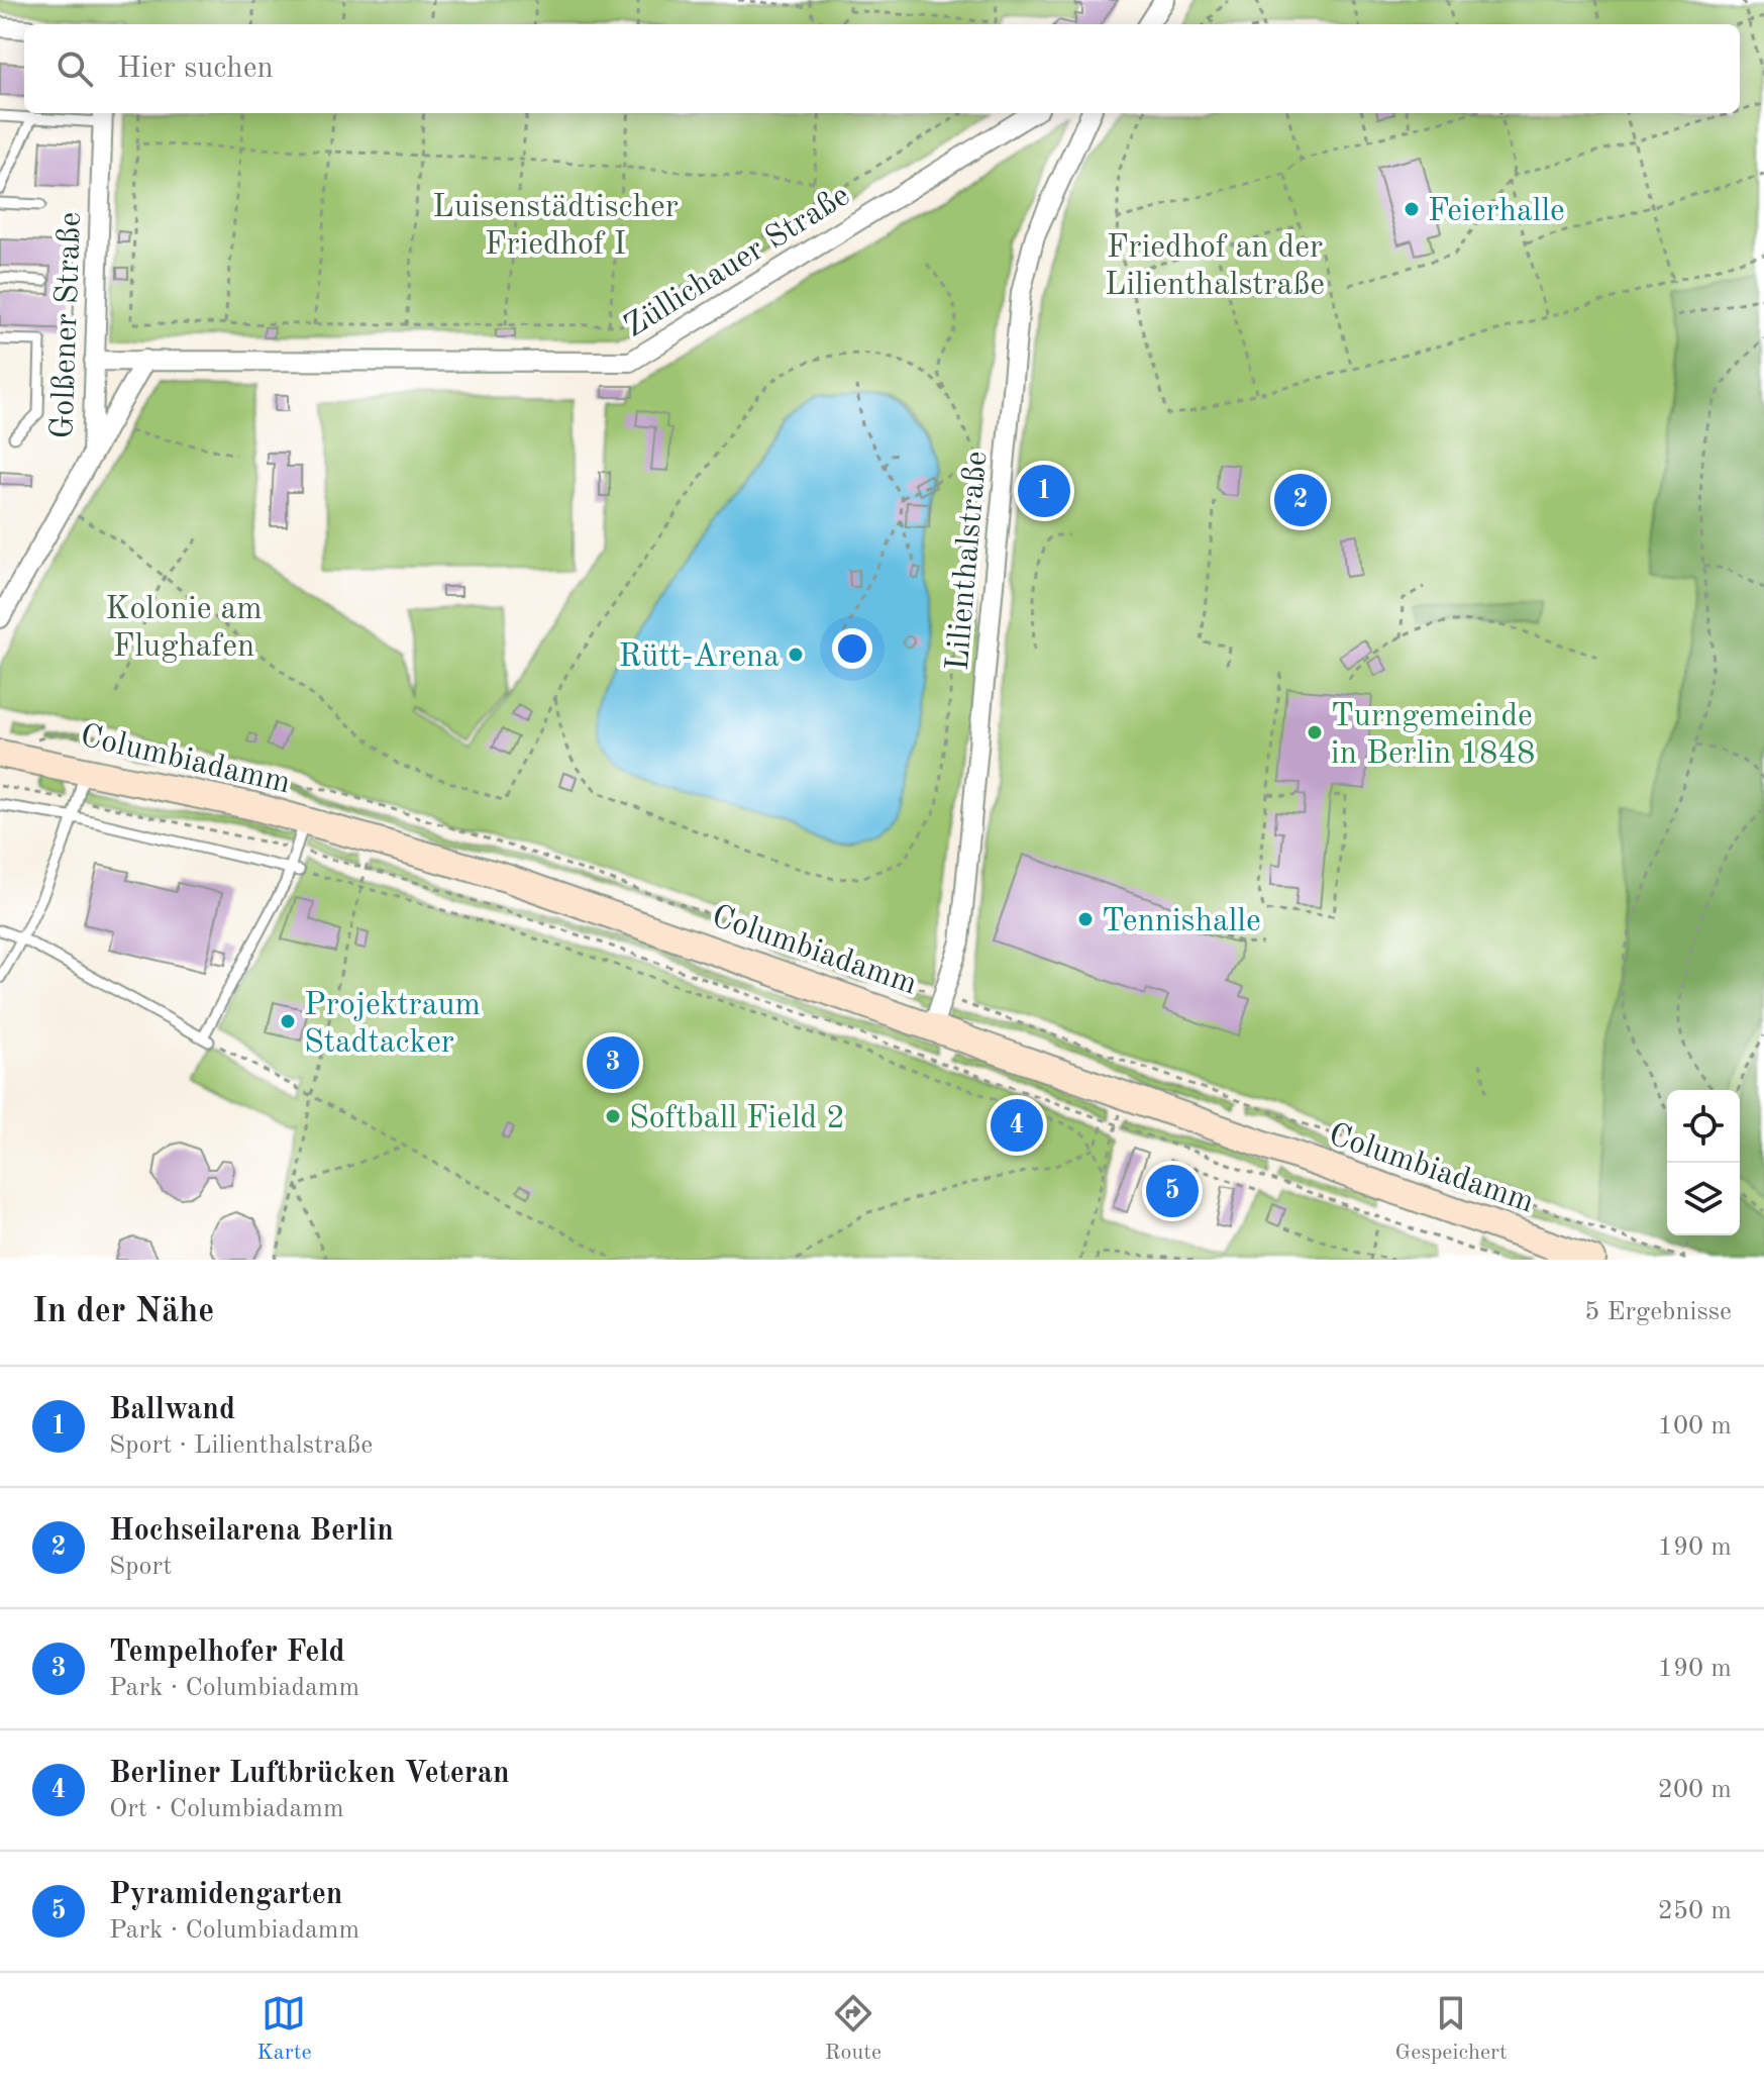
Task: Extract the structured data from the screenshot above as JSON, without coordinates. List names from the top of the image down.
{
  "streets": {
    "main road": ["Columbiadamm"],
    "street": ["Züllichauer Straße", "Golßener Straße", "Lilienthalstraße"]
  },
  "crossings": [
    ["Züllichauer Straße", "Golßener Straße"],
    ["Lilienthalstraße", "Columbiadamm"]
  ],
  "parks": ["Luisenstädtischer Friedhof I", "Friedhof an der Lilienthalstraße", "Kolonie am Flughafen"],
  "places": [
    "Feierhalle",
    "Rütt-Arena",
    "Turngemeinde in Berlin 1848",
    "Tennishalle",
    "Projektraum Stadtacker",
    "Softball Field 2"
  ],
  "page": {
    "search": "Hier suchen",
    "pins": [
      "1",
      "2",
      "3",
      "4",
      "5"
    ],
    "heading": ["In der Nähe", "5 Ergebnisse"],
    "list": [
      {
        "mark": "1",
        "name": "Ballwand",
        "note": "Sport · Lilienthalstraße",
        "value": "100 m"
      },
      {
        "mark": "2",
        "name": "Hochseilarena Berlin",
        "note": "Sport",
        "value": "190 m"
      },
      {
        "mark": "3",
        "name": "Tempelhofer Feld",
        "note": "Park · Columbiadamm",
        "value": "190 m"
      },
      {
        "mark": "4",
        "name": "Berliner Luftbrücken Veteran",
        "note": "Ort · Columbiadamm",
        "value": "200 m"
      },
      {
        "mark": "5",
        "name": "Pyramidengarten",
        "note": "Park · Columbiadamm",
        "value": "250 m"
      }
    ],
    "nav": ["Karte", "Route", "Gespeichert"]
  }
}
